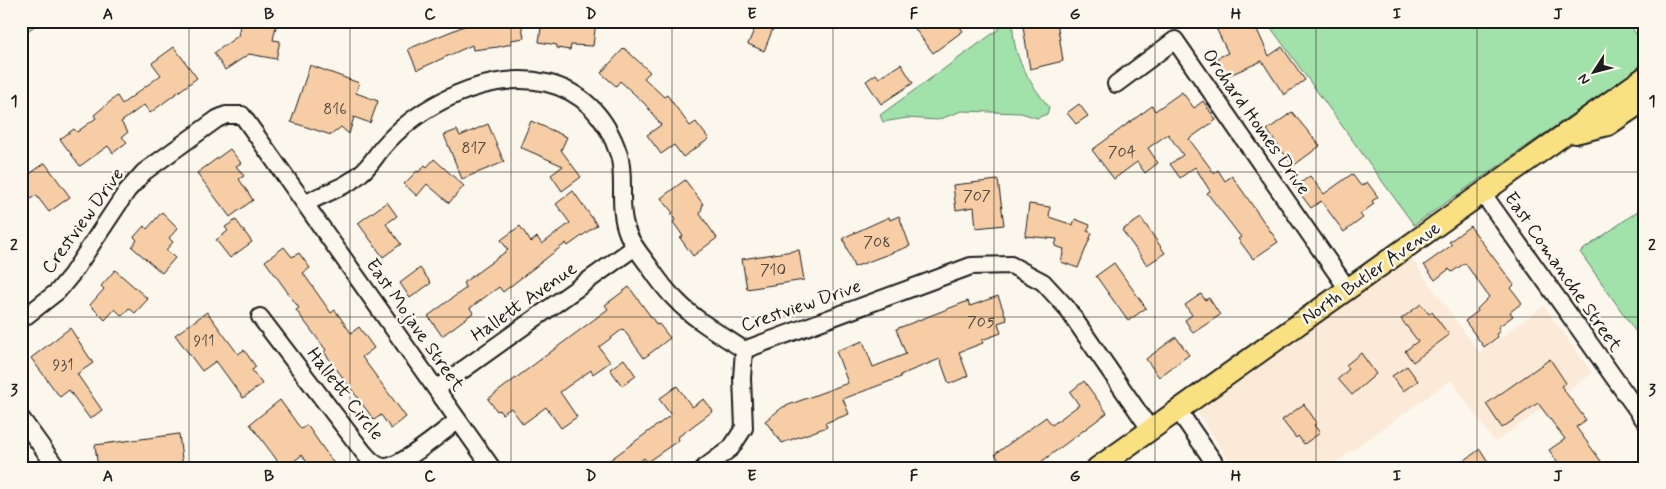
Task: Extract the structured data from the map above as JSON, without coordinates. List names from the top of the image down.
{
  "streets": {
    "main road": ["North Butler Avenue"],
    "street": [
      "Orchard Homes Drive",
      "Crestview Drive",
      "East Comanche Street",
      "Hallett Avenue",
      "East Mojave Street",
      "Hallett Circle"
    ]
  },
  "crossings": [
    ["Orchard Homes Drive", "North Butler Avenue"],
    ["Crestview Drive", "North Butler Avenue"],
    ["Crestview Drive", "Hallett Avenue"],
    ["Crestview Drive", "East Mojave Street"],
    ["East Comanche Street", "North Butler Avenue"],
    ["Hallett Avenue", "East Mojave Street"],
    ["East Mojave Street", "Hallett Circle"]
  ],
  "house_numbers": [
    "816",
    "817",
    "704",
    "707",
    "708",
    "710",
    "705",
    "911",
    "931"
  ],
  "north": "bottom left",
  "grid": {
    "columns": [
      "A",
      "B",
      "C",
      "D",
      "E",
      "F",
      "G",
      "H",
      "I",
      "J"
    ],
    "rows": ["1", "2", "3"]
  }
}
